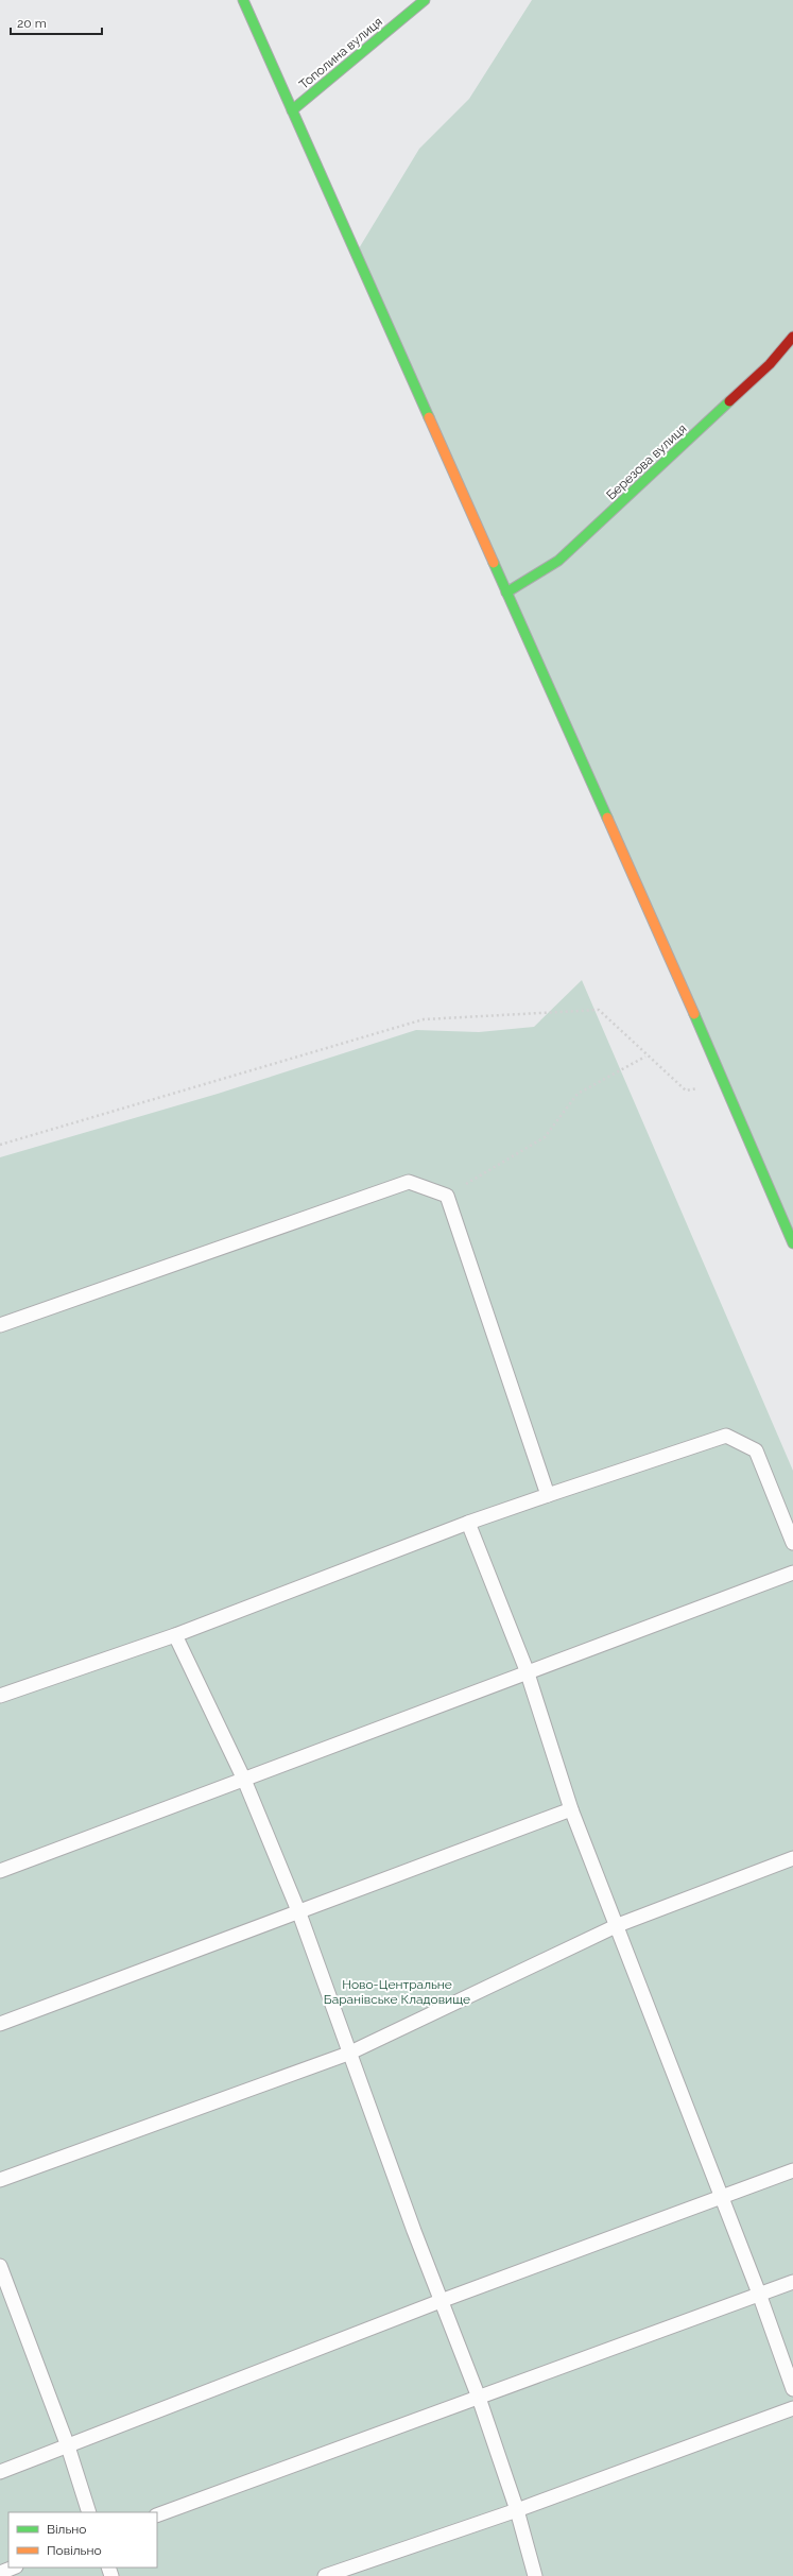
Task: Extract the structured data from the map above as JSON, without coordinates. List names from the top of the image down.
{
  "streets": {
    "main road": ["Тополина вулиця", "Березова вулиця"]
  },
  "parks": ["Ново-Центральне Баранівське Кладовище"],
  "legend": ["Вільно", "Повільно"],
  "scale_bar": "20 m"
}
